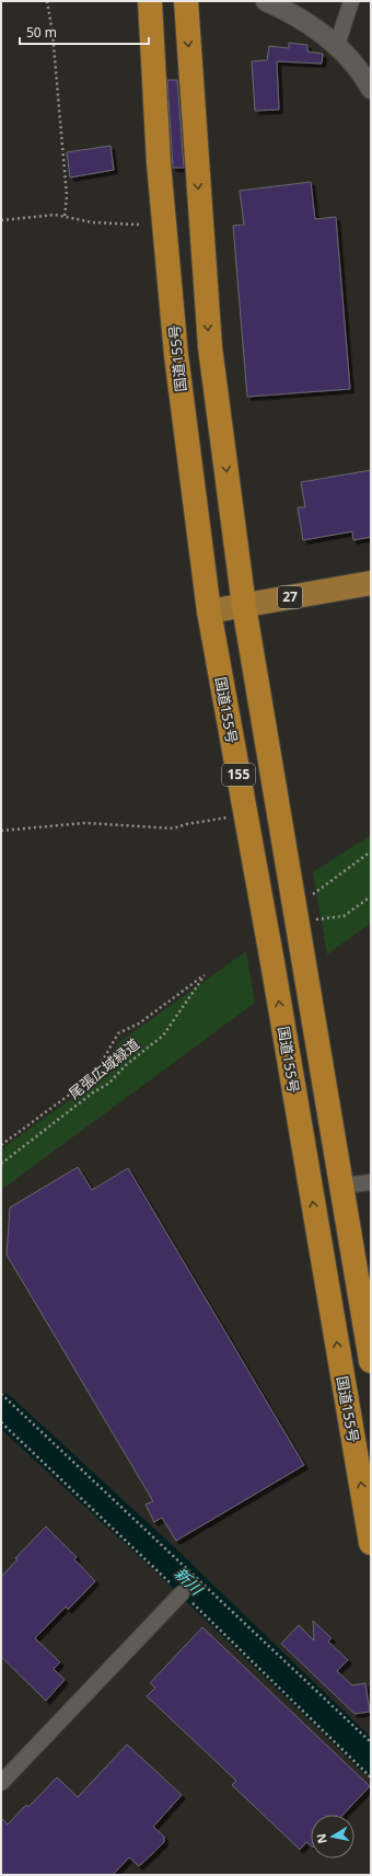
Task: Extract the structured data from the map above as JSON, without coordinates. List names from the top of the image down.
{
  "streets": {
    "highway": ["国道155号", "155"],
    "main road": ["27"],
    "path": ["尾張広域緑道"]
  },
  "crossings": [
    ["国道155号", "27"],
    ["27", "155"]
  ],
  "water": ["新川"],
  "scale_bar": "50 m",
  "north": "left"
}
